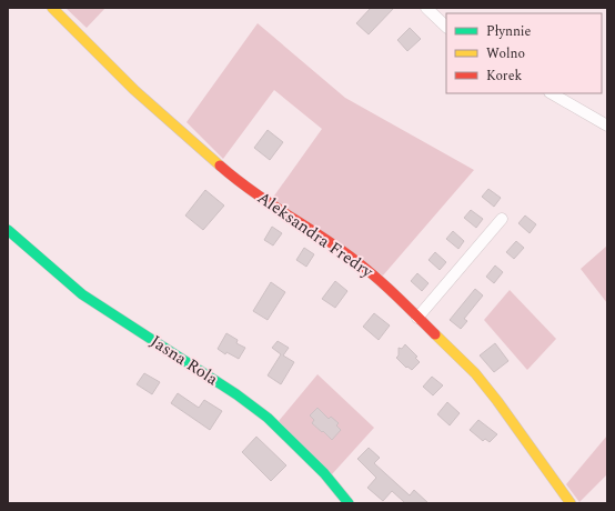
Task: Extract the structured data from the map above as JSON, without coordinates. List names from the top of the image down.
{
  "streets": {
    "street": ["Aleksandra Fredry", "Jasna Rola"]
  },
  "legend": ["Płynnie", "Wolno", "Korek"]
}
